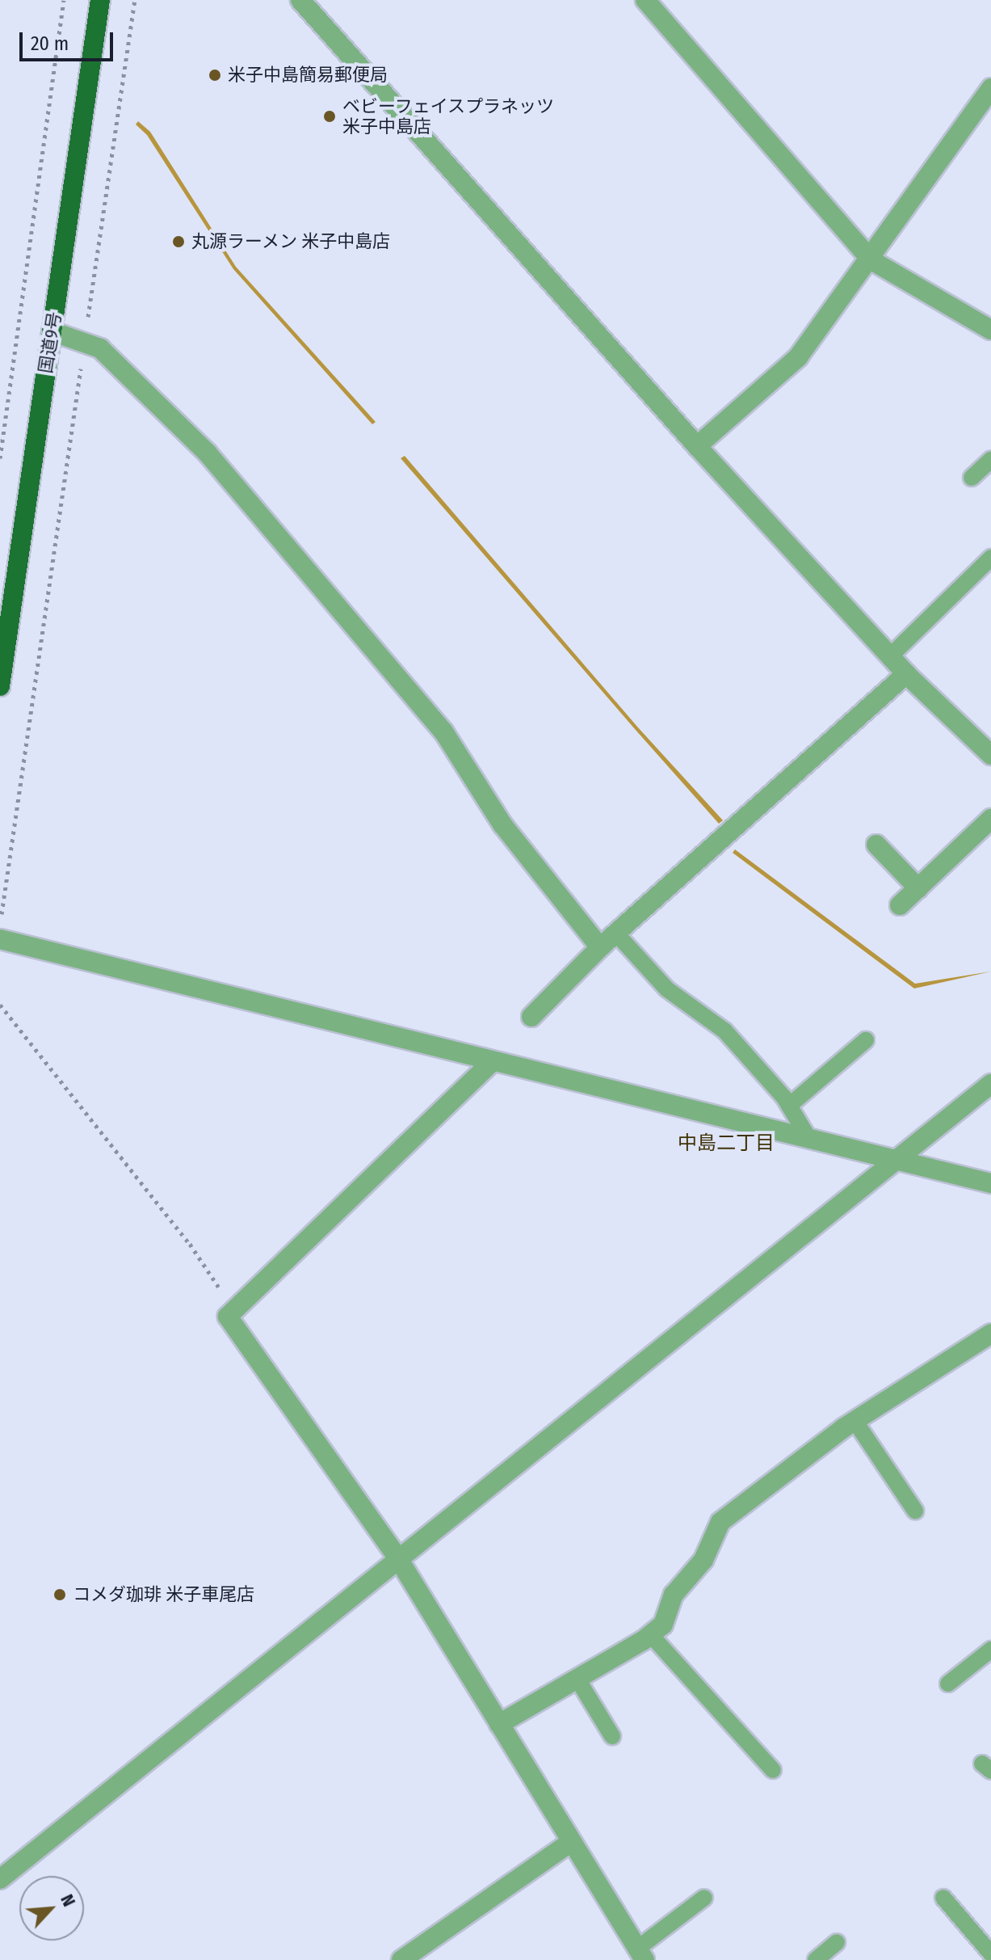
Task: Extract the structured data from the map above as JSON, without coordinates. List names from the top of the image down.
{
  "streets": {
    "highway": ["国道9号"]
  },
  "districts": ["中島二丁目"],
  "places": [
    "米子中島簡易郵便局",
    "ベビーフェイスプラネッツ 米子中島店",
    "丸源ラーメン 米子中島店",
    "コメダ珈琲 米子車尾店"
  ],
  "scale_bar": "20 m",
  "north": "top right"
}
